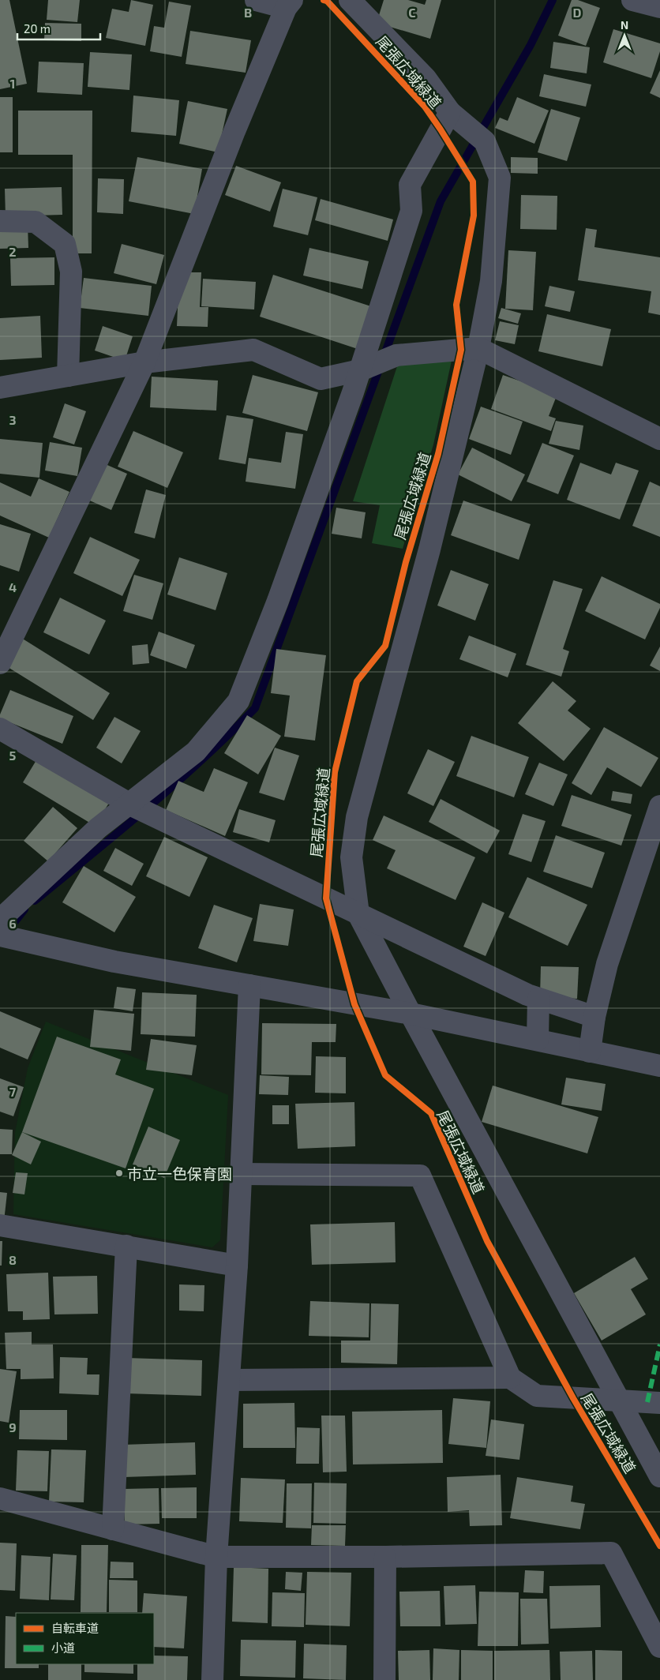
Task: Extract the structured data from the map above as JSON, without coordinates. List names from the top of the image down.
{
  "streets": {
    "cycle path": ["尾張広域緑道"]
  },
  "places": ["市立一色保育園"],
  "legend": ["自転車道", "小道"],
  "scale_bar": "20 m",
  "north": "top",
  "grid": {
    "columns": ["B", "C", "D"],
    "rows": [
      "1",
      "2",
      "3",
      "4",
      "5",
      "6",
      "7",
      "8",
      "9"
    ]
  }
}
